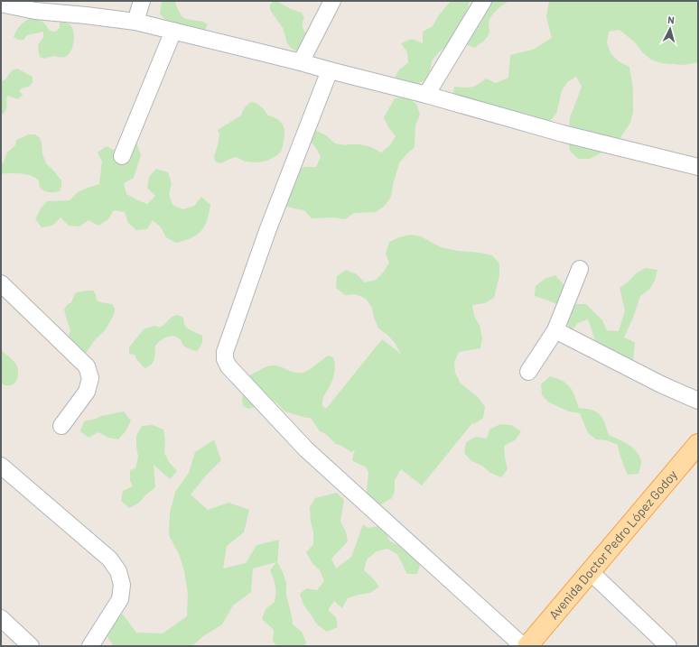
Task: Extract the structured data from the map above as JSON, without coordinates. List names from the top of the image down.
{
  "streets": {
    "main road": ["Avenida Doctor Pedro López Godoy"]
  },
  "north": "top"
}
